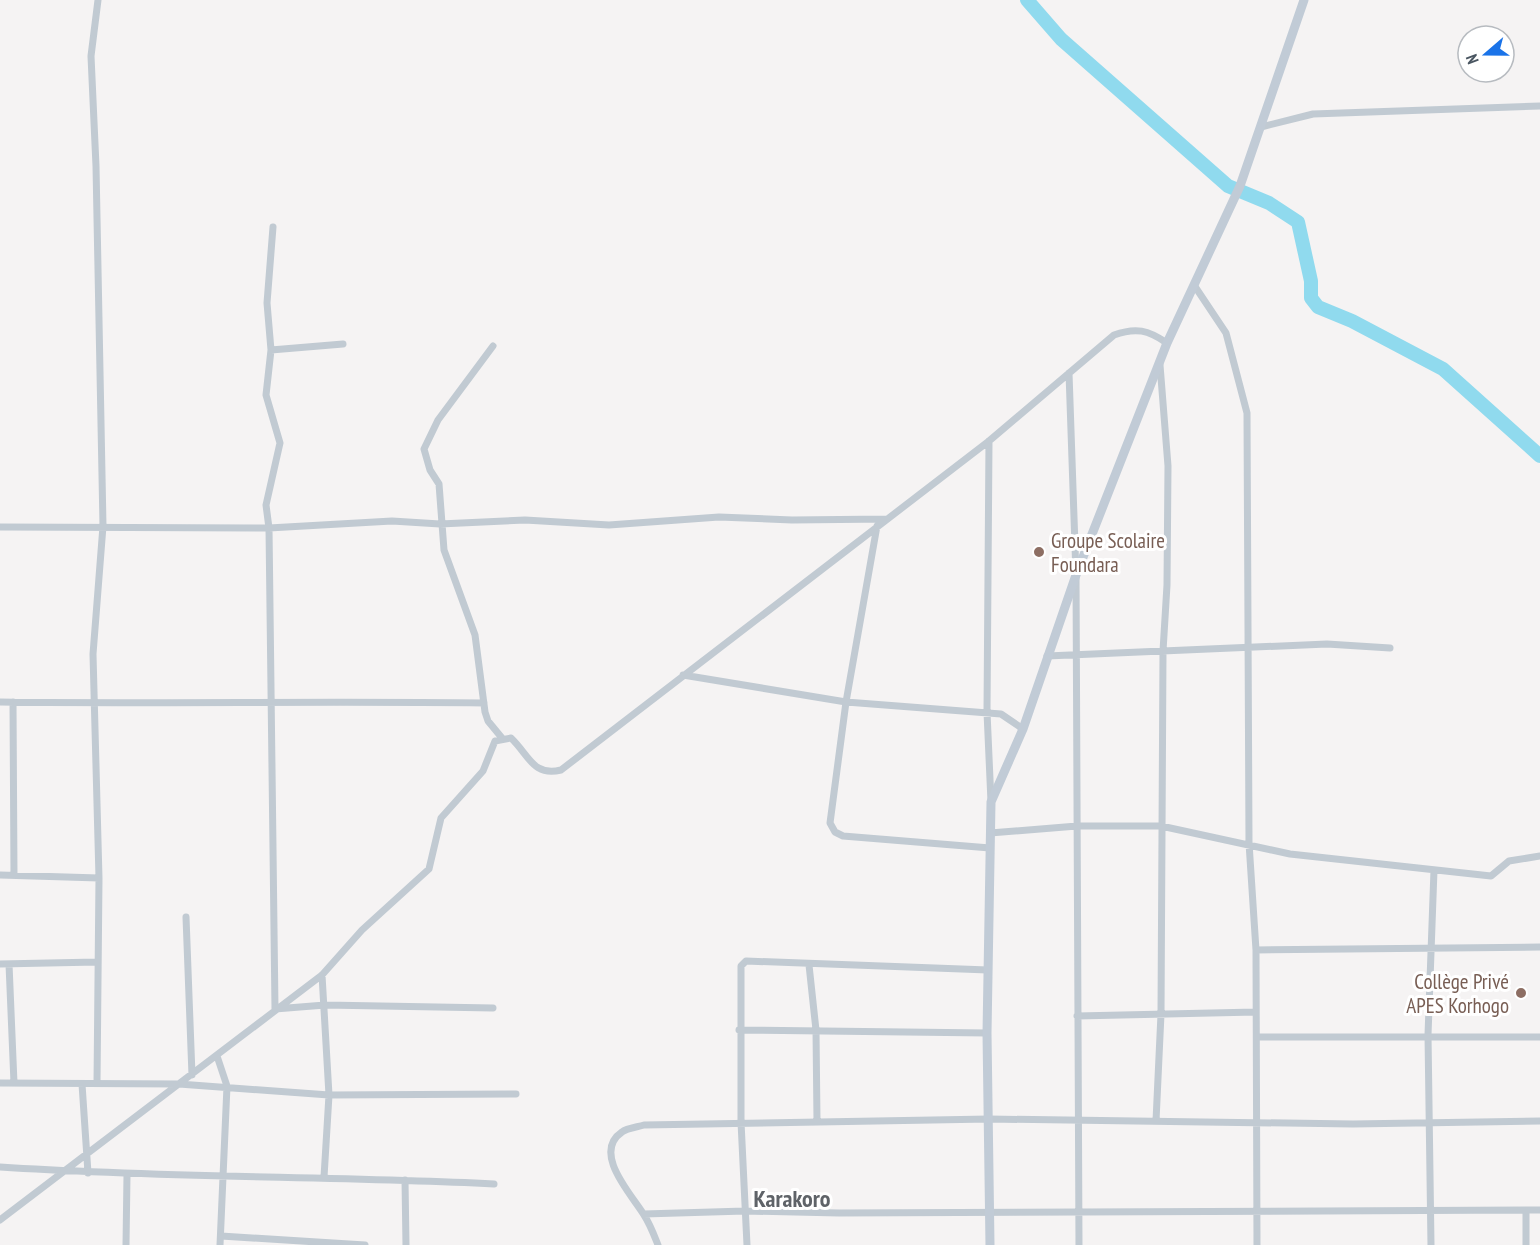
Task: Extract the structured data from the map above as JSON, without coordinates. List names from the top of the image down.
{
  "districts": ["Karakoro"],
  "places": ["Groupe Scolaire Foundara", "Collège Privé APES Korhogo"],
  "north": "left"
}
